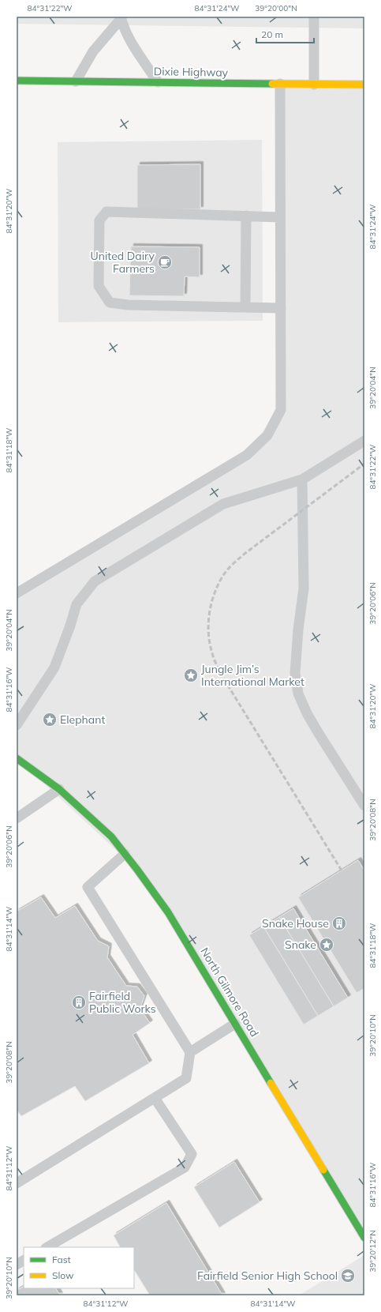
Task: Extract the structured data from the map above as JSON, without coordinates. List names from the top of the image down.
{
  "streets": {
    "street": ["Dixie Highway", "North Gilmore Road"]
  },
  "places": {
    "cafe": ["United Dairy Farmers"],
    "place": ["Jungle Jim’s International Market", "Elephant", "Snake"],
    "building": ["Snake House", "Fairfield Public Works"],
    "school or university": ["Fairfield Senior High School"]
  },
  "legend": ["Fast", "Slow"],
  "scale_bar": "20 m",
  "coordinates": [
    "84°31'22\"W",
    "84°31'24\"W",
    "39°20'00\"N",
    "84°31'20\"W",
    "39°20'04\"N",
    "84°31'18\"W",
    "39°20'06\"N",
    "84°31'16\"W",
    "39°20'08\"N",
    "84°31'14\"W",
    "39°20'10\"N",
    "84°31'12\"W",
    "39°20'12\"N"
  ]
}
